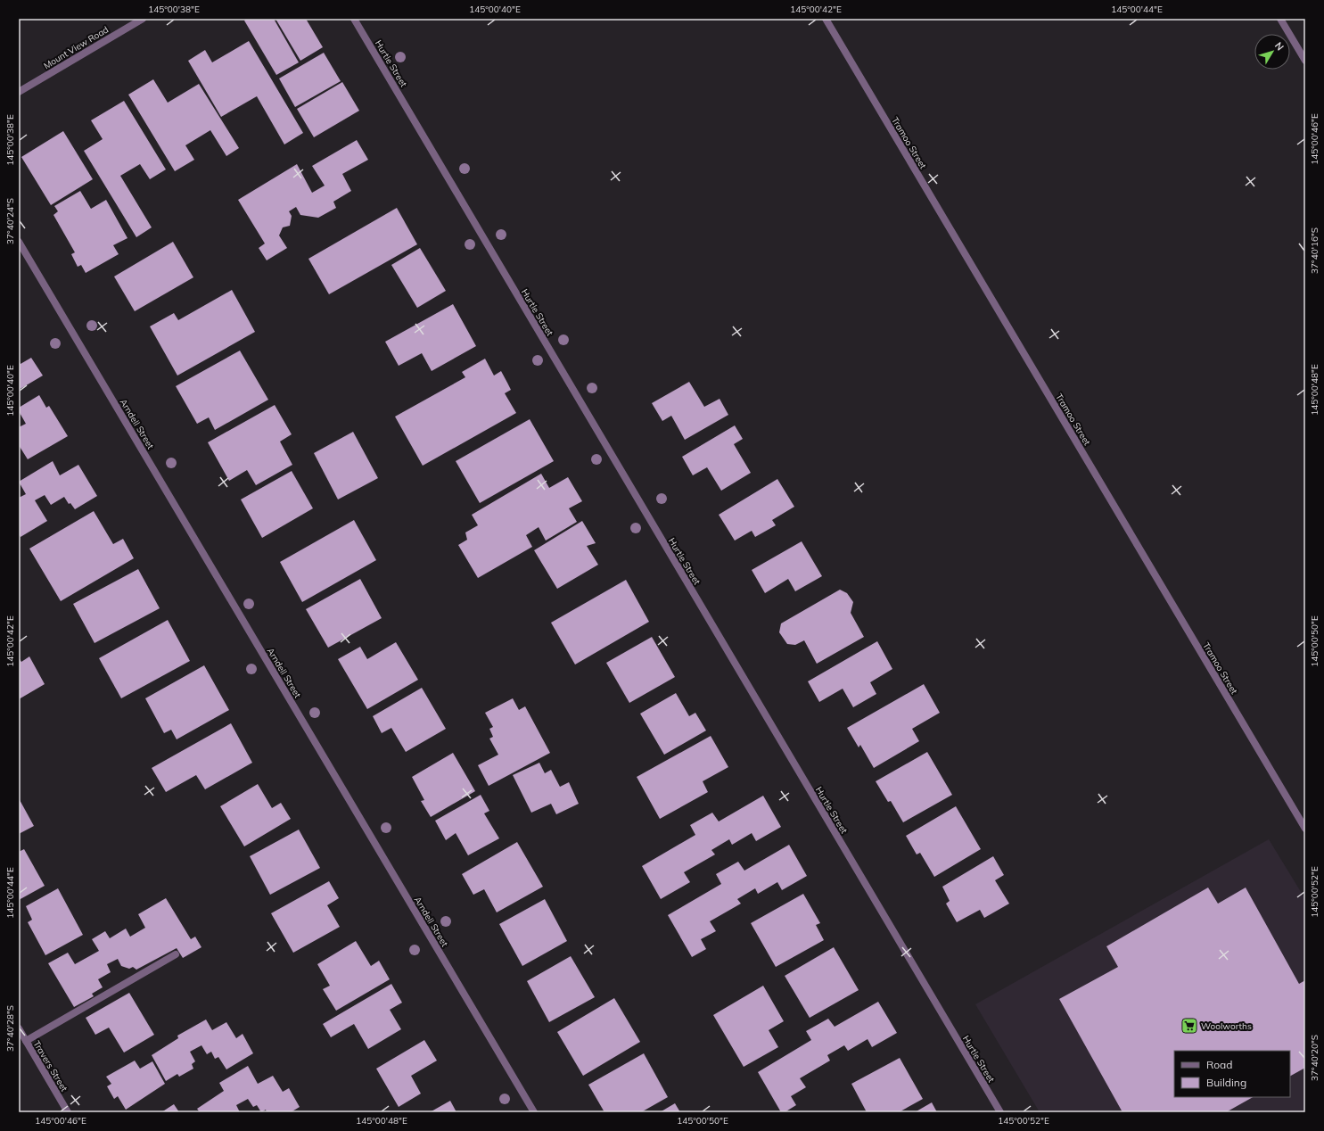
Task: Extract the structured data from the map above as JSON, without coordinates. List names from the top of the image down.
{
  "streets": {
    "street": [
      "Mount View Road",
      "Hurtle Street",
      "Tramoo Street",
      "Arndell Street",
      "Travers Street"
    ]
  },
  "places": {
    "supermarket": ["Woolworths"]
  },
  "legend": ["Road", "Building"],
  "north": "top right",
  "coordinates": [
    "145°00'38\"E",
    "145°00'40\"E",
    "145°00'42\"E",
    "145°00'44\"E",
    "145°00'46\"E",
    "37°40'24\"S",
    "37°40'16\"S",
    "145°00'48\"E",
    "145°00'50\"E",
    "145°00'52\"E",
    "37°40'28\"S",
    "37°40'20\"S"
  ]
}
